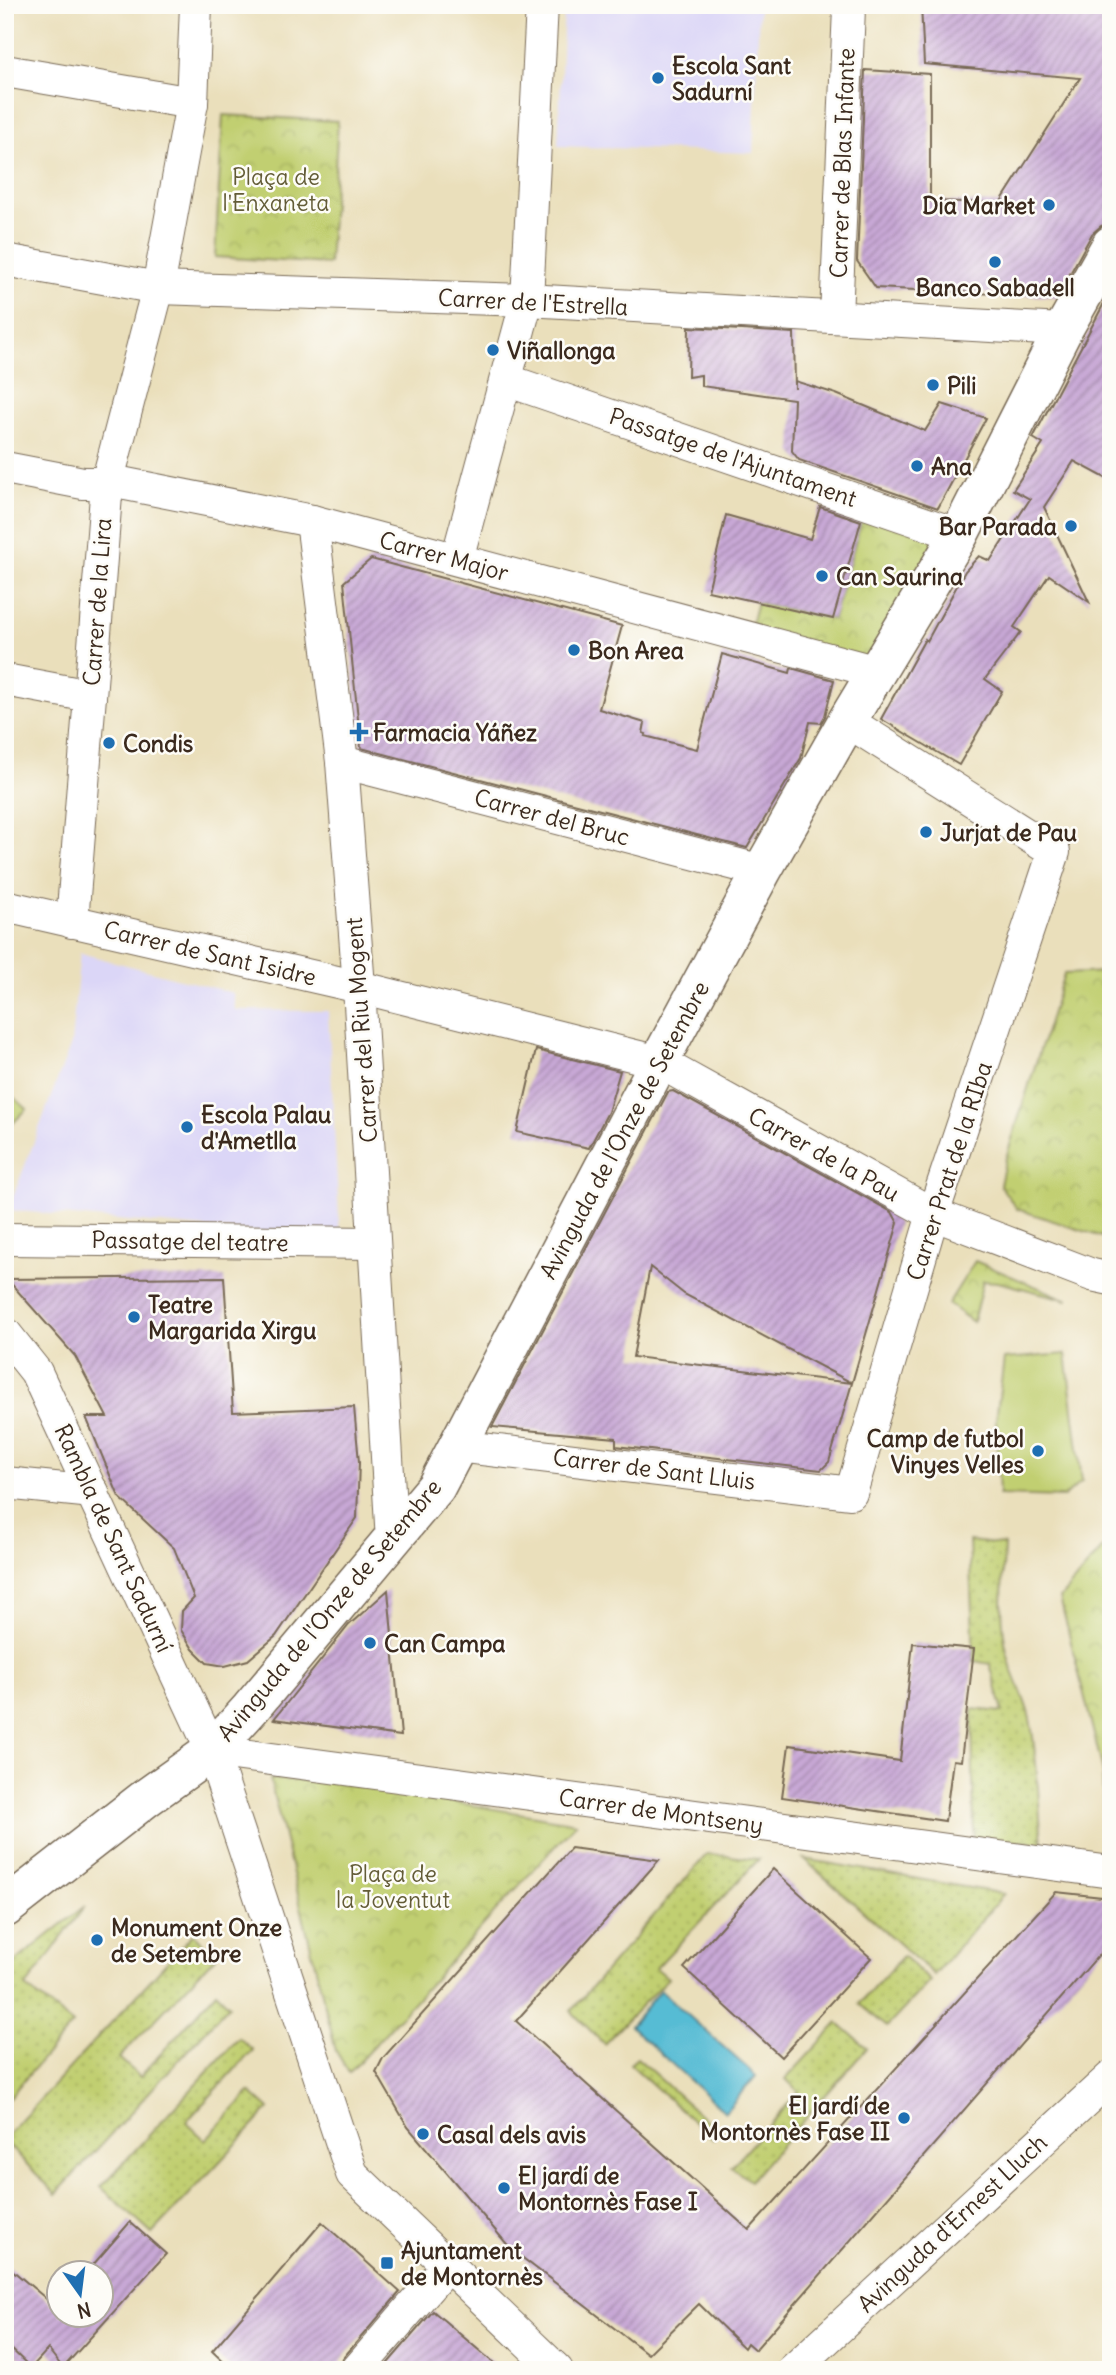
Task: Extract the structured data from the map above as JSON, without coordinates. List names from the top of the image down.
{
  "streets": {
    "street": [
      "Carrer de Blas Infante",
      "Carrer de l'Estrella",
      "Passatge de l'Ajuntament",
      "Carrer Major",
      "Carrer de la Lira",
      "Carrer del Bruc",
      "Carrer de Sant Isidre",
      "Carrer del Riu Mogent",
      "Avinguda de l'Onze de Setembre",
      "Carrer de la Pau",
      "Carrer Prat de la RIba",
      "Passatge del teatre",
      "Carrer de Sant Lluis",
      "Rambla de Sant Sadurní",
      "Carrer de Montseny",
      "Avinguda d'Ernest Lluch"
    ]
  },
  "crossings": [
    ["Carrer de Blas Infante", "Carrer de l'Estrella"],
    ["Carrer de l'Estrella", "Carrer de la Lira"],
    ["Carrer de l'Estrella", "Avinguda de l'Onze de Setembre"],
    ["Passatge de l'Ajuntament", "Avinguda de l'Onze de Setembre"],
    ["Carrer Major", "Carrer de la Lira"],
    ["Carrer Major", "Carrer del Riu Mogent"],
    ["Carrer Major", "Avinguda de l'Onze de Setembre"],
    ["Carrer de la Lira", "Carrer de Sant Isidre"],
    ["Carrer del Bruc", "Carrer del Riu Mogent"],
    ["Carrer del Bruc", "Avinguda de l'Onze de Setembre"],
    ["Carrer de Sant Isidre", "Carrer del Riu Mogent"],
    ["Carrer de Sant Isidre", "Avinguda de l'Onze de Setembre"],
    ["Carrer de Sant Isidre", "Carrer de la Pau"],
    ["Carrer del Riu Mogent", "Avinguda de l'Onze de Setembre"],
    ["Carrer del Riu Mogent", "Passatge del teatre"],
    ["Avinguda de l'Onze de Setembre", "Carrer de la Pau"],
    ["Avinguda de l'Onze de Setembre", "Carrer Prat de la RIba"],
    ["Avinguda de l'Onze de Setembre", "Carrer de Sant Lluis"],
    ["Avinguda de l'Onze de Setembre", "Rambla de Sant Sadurní"],
    ["Avinguda de l'Onze de Setembre", "Carrer de Montseny"],
    ["Carrer de la Pau", "Carrer Prat de la RIba"],
    ["Carrer Prat de la RIba", "Carrer de Sant Lluis"],
    ["Rambla de Sant Sadurní", "Carrer de Montseny"]
  ],
  "parks": ["Plaça de l'Enxaneta", "Plaça de la Joventut"],
  "places": {
    "other": [
      "Escola Sant Sadurní",
      "Dia Market",
      "Banco Sabadell",
      "Viñallonga",
      "Pili",
      "Ana",
      "Bar Parada",
      "Can Saurina",
      "Bon Area",
      "Condis",
      "Jurjat de Pau",
      "Escola Palau d'Ametlla",
      "Teatre Margarida Xirgu",
      "Camp de futbol Vinyes Velles",
      "Can Campa",
      "Monument Onze de Setembre",
      "El jardí de Montornès Fase II",
      "Casal dels avis",
      "El jardí de Montornès Fase I"
    ],
    "health": ["Farmacia Yáñez"],
    "transit": ["Ajuntament de Montornès"]
  },
  "north": "bottom"
}
